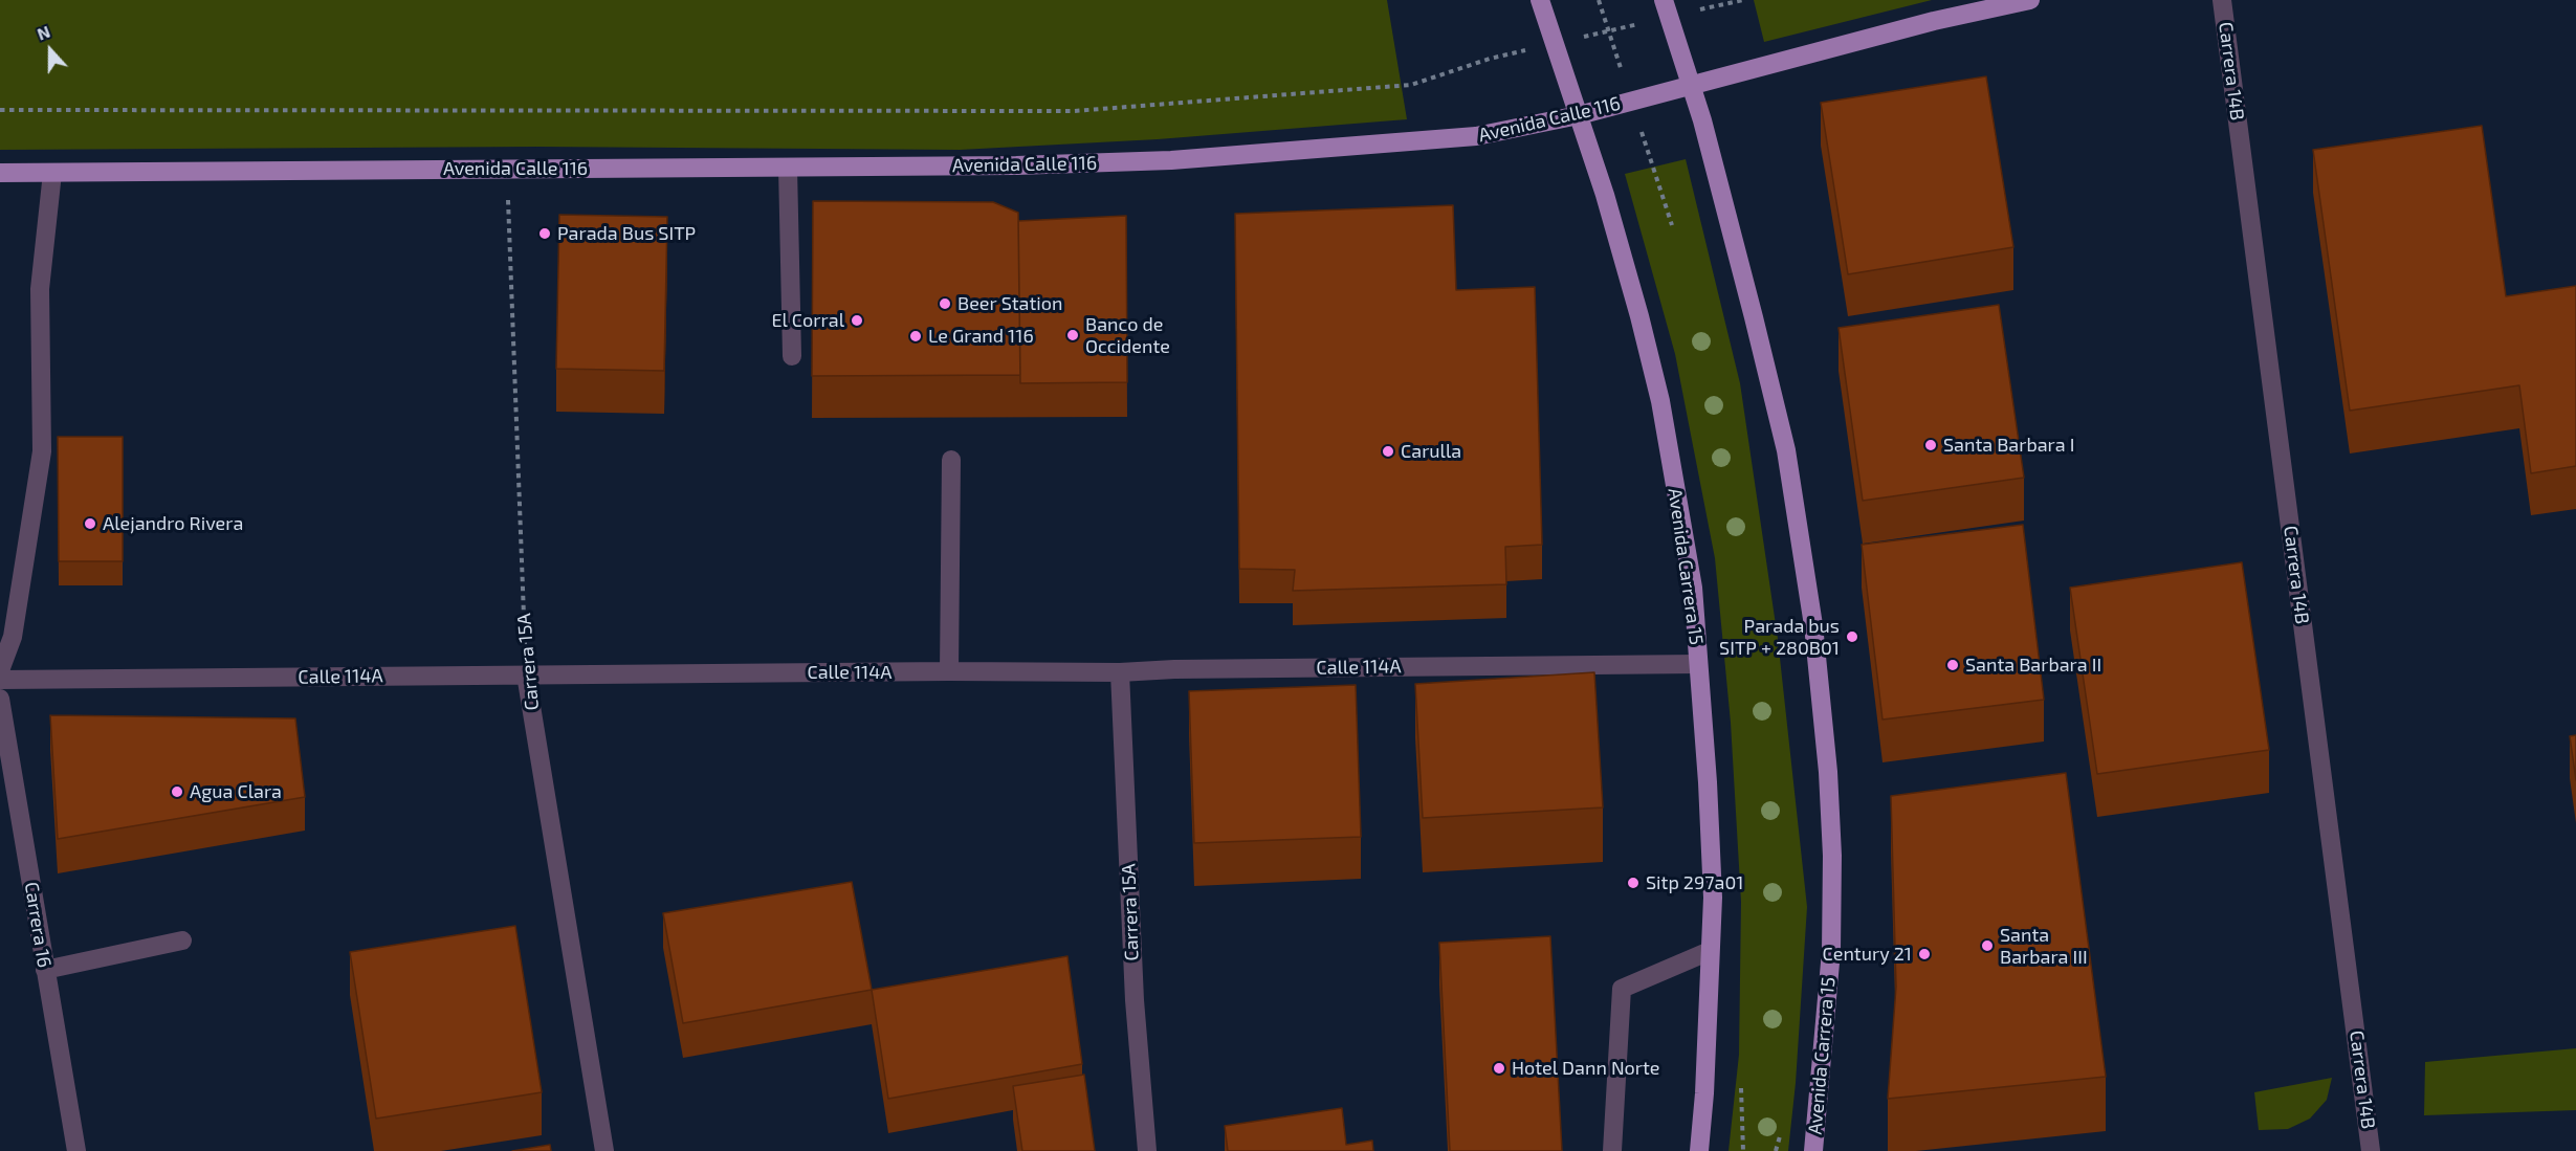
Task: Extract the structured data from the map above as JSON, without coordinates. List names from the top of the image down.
{
  "streets": {
    "main road": ["Avenida Calle 116", "Avenida Carrera 15"],
    "street": [
      "Carrera 14B",
      "Carrera 15A",
      "Calle 114A",
      "Carrera 16"
    ]
  },
  "crossings": [
    ["Avenida Calle 116", "Avenida Carrera 15"],
    ["Avenida Calle 116", "Carrera 15A"],
    ["Avenida Carrera 15", "Calle 114A"],
    ["Carrera 15A", "Calle 114A"]
  ],
  "places": [
    "Parada Bus SITP",
    "Beer Station",
    "El Corral",
    "Banco de Occidente",
    "Le Grand 116",
    "Santa Barbara I",
    "Carulla",
    "Alejandro Rivera",
    "Parada bus SITP + 280B01",
    "Santa Barbara II",
    "Agua Clara",
    "Sitp 297a01",
    "Santa Barbara III",
    "Century 21",
    "Hotel Dann Norte"
  ],
  "north": "top"
}
